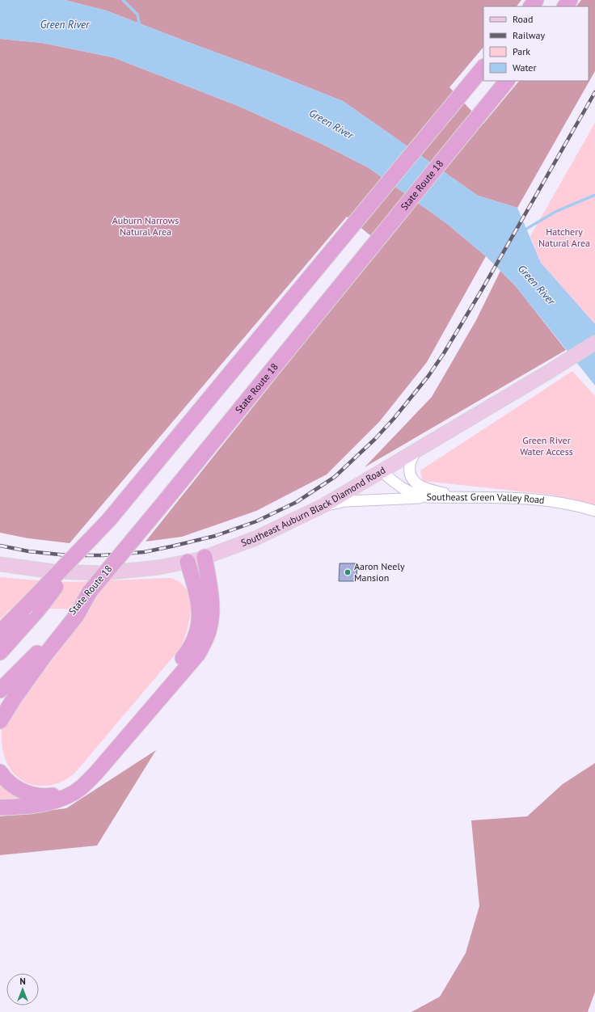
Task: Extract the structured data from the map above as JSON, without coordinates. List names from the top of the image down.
{
  "streets": {
    "highway": ["State Route 18"],
    "main road": ["Southeast Auburn Black Diamond Road"],
    "street": ["Southeast Green Valley Road"]
  },
  "crossings": [
    ["Southeast Green Valley Road", "Southeast Auburn Black Diamond Road"]
  ],
  "water": ["Green River"],
  "parks": ["Auburn Narrows Natural Area", "Hatchery Natural Area", "Green River Water Access"],
  "places": ["Aaron Neely Mansion"],
  "legend": [
    "Road",
    "Railway",
    "Park",
    "Water"
  ],
  "north": "top"
}
